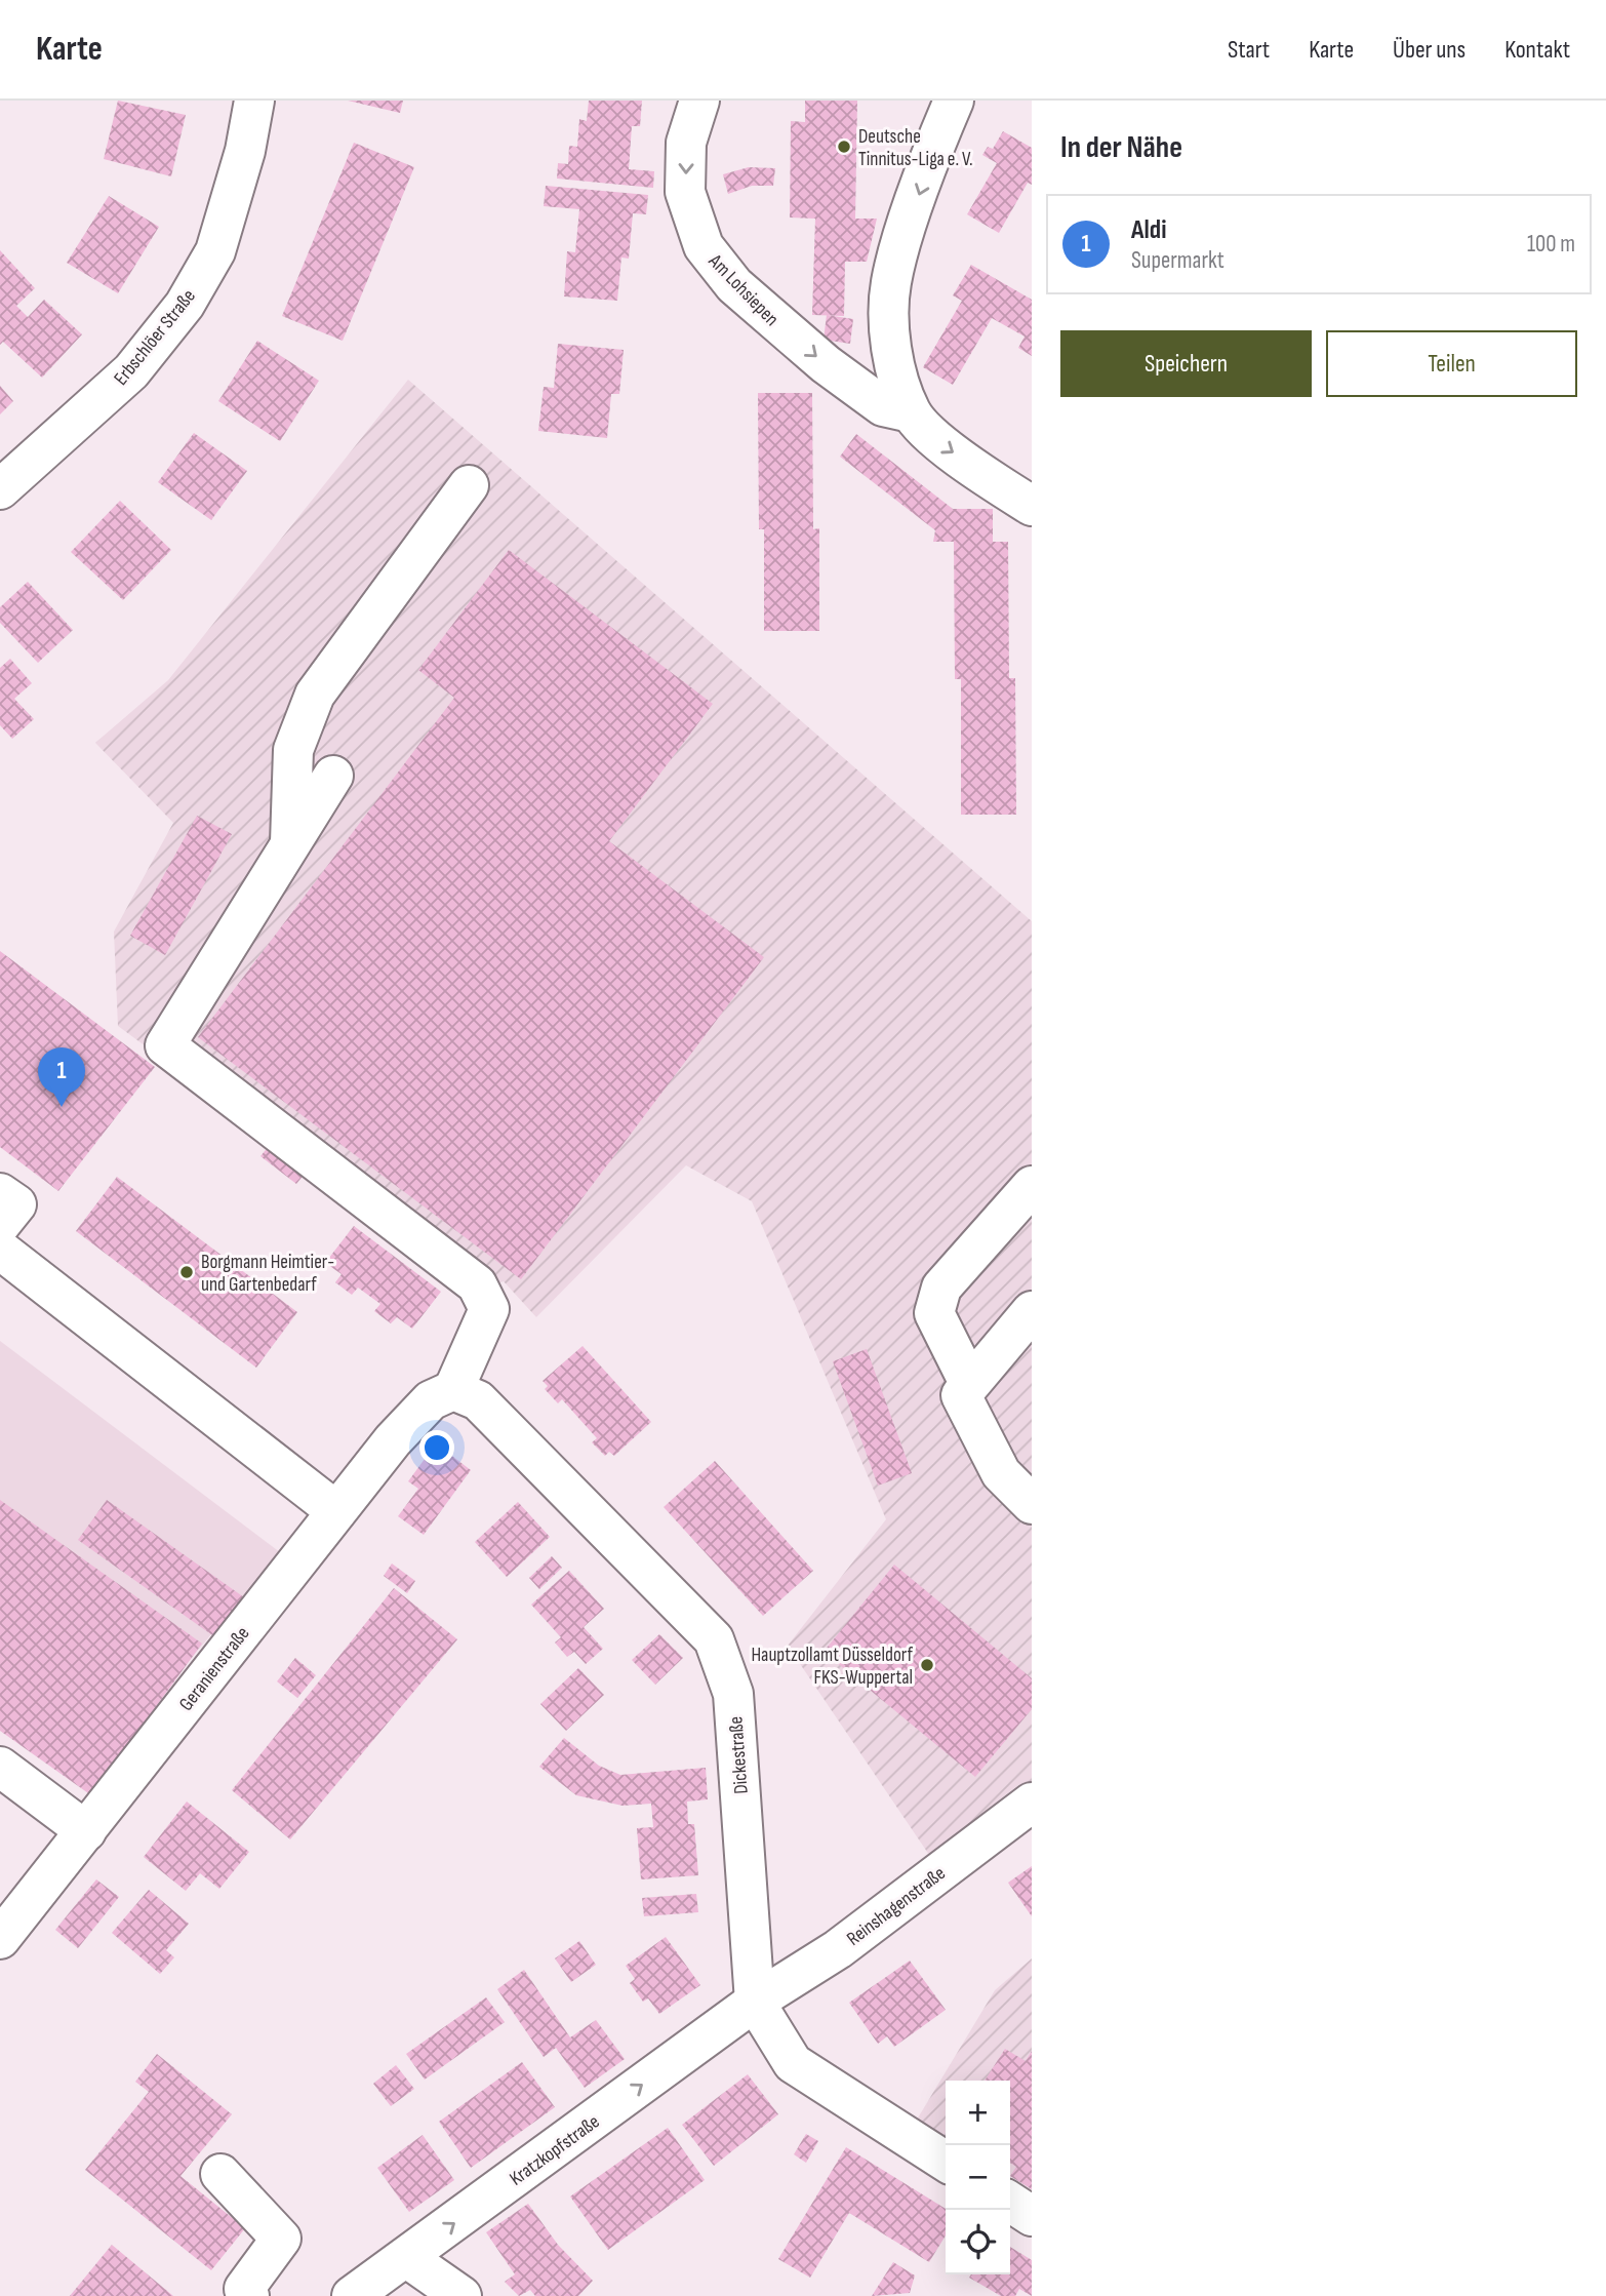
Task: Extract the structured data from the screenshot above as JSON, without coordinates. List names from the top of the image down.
{
  "streets": {
    "street": [
      "Am Lohsiepen",
      "Erbschlöer Straße",
      "Geranienstraße",
      "Dickestraße",
      "Reinshagenstraße",
      "Kratzkopfstraße"
    ]
  },
  "crossings": [
    ["Geranienstraße", "Dickestraße"],
    ["Dickestraße", "Reinshagenstraße"],
    ["Dickestraße", "Kratzkopfstraße"],
    ["Reinshagenstraße", "Kratzkopfstraße"]
  ],
  "one_way": ["Am Lohsiepen", "Kratzkopfstraße"],
  "places": ["Deutsche Tinnitus-Liga e. V.", "Borgmann Heimtier- und Gartenbedarf", "Hauptzollamt Düsseldorf FKS-Wuppertal"],
  "page": {
    "header": "Karte",
    "nav": [
      "Start",
      "Karte",
      "Über uns",
      "Kontakt"
    ],
    "heading": "In der Nähe",
    "list": [
      {
        "mark": "1",
        "name": "Aldi",
        "note": "Supermarkt",
        "value": "100 m"
      }
    ],
    "buttons": ["Speichern", "Teilen"],
    "pins": "1",
    "map_buttons": ["+", "−"]
  }
}
